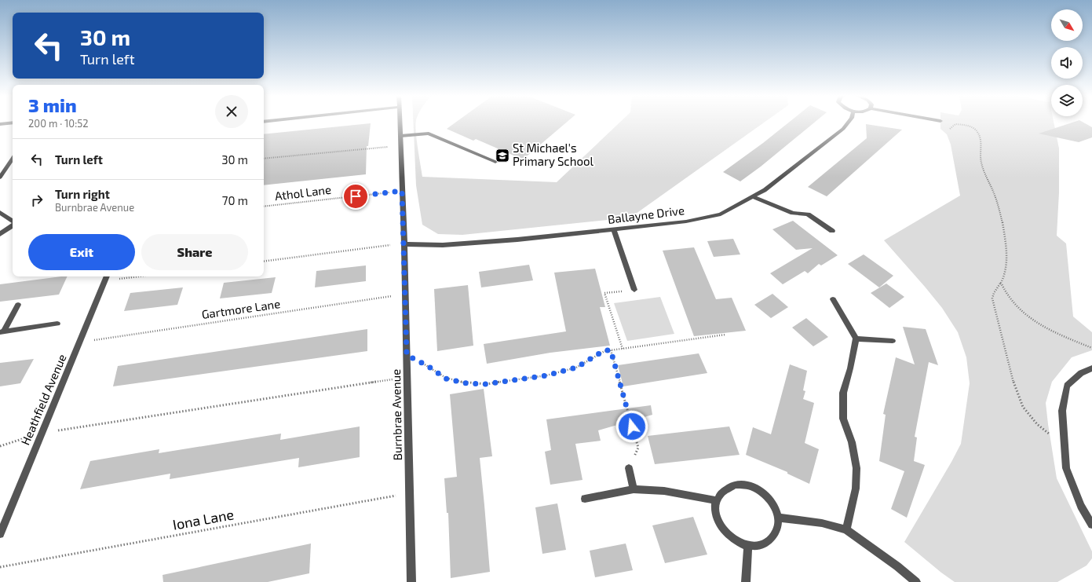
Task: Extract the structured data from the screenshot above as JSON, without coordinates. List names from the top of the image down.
{
  "streets": {
    "street": ["Ballayne Drive", "Heathfield Avenue", "Burnbrae Avenue"],
    "path": ["Athol Lane", "Gartmore Lane", "Iona Lane"]
  },
  "crossings": [
    ["Athol Lane", "Burnbrae Avenue"],
    ["Ballayne Drive", "Burnbrae Avenue"],
    ["Gartmore Lane", "Heathfield Avenue"],
    ["Gartmore Lane", "Burnbrae Avenue"],
    ["Burnbrae Avenue", "Iona Lane"]
  ],
  "places": {
    "school or university": ["St Michael's Primary School"]
  },
  "north": "bottom right",
  "page": {
    "turn": ["30 m", "Turn left"],
    "heading": ["3 min", "200 m · 10:52"],
    "list": [
      {
        "name": "Turn left",
        "value": "30 m"
      },
      {
        "name": "Turn right",
        "note": "Burnbrae Avenue",
        "value": "70 m"
      }
    ],
    "buttons": ["Exit", "Share"]
  }
}
